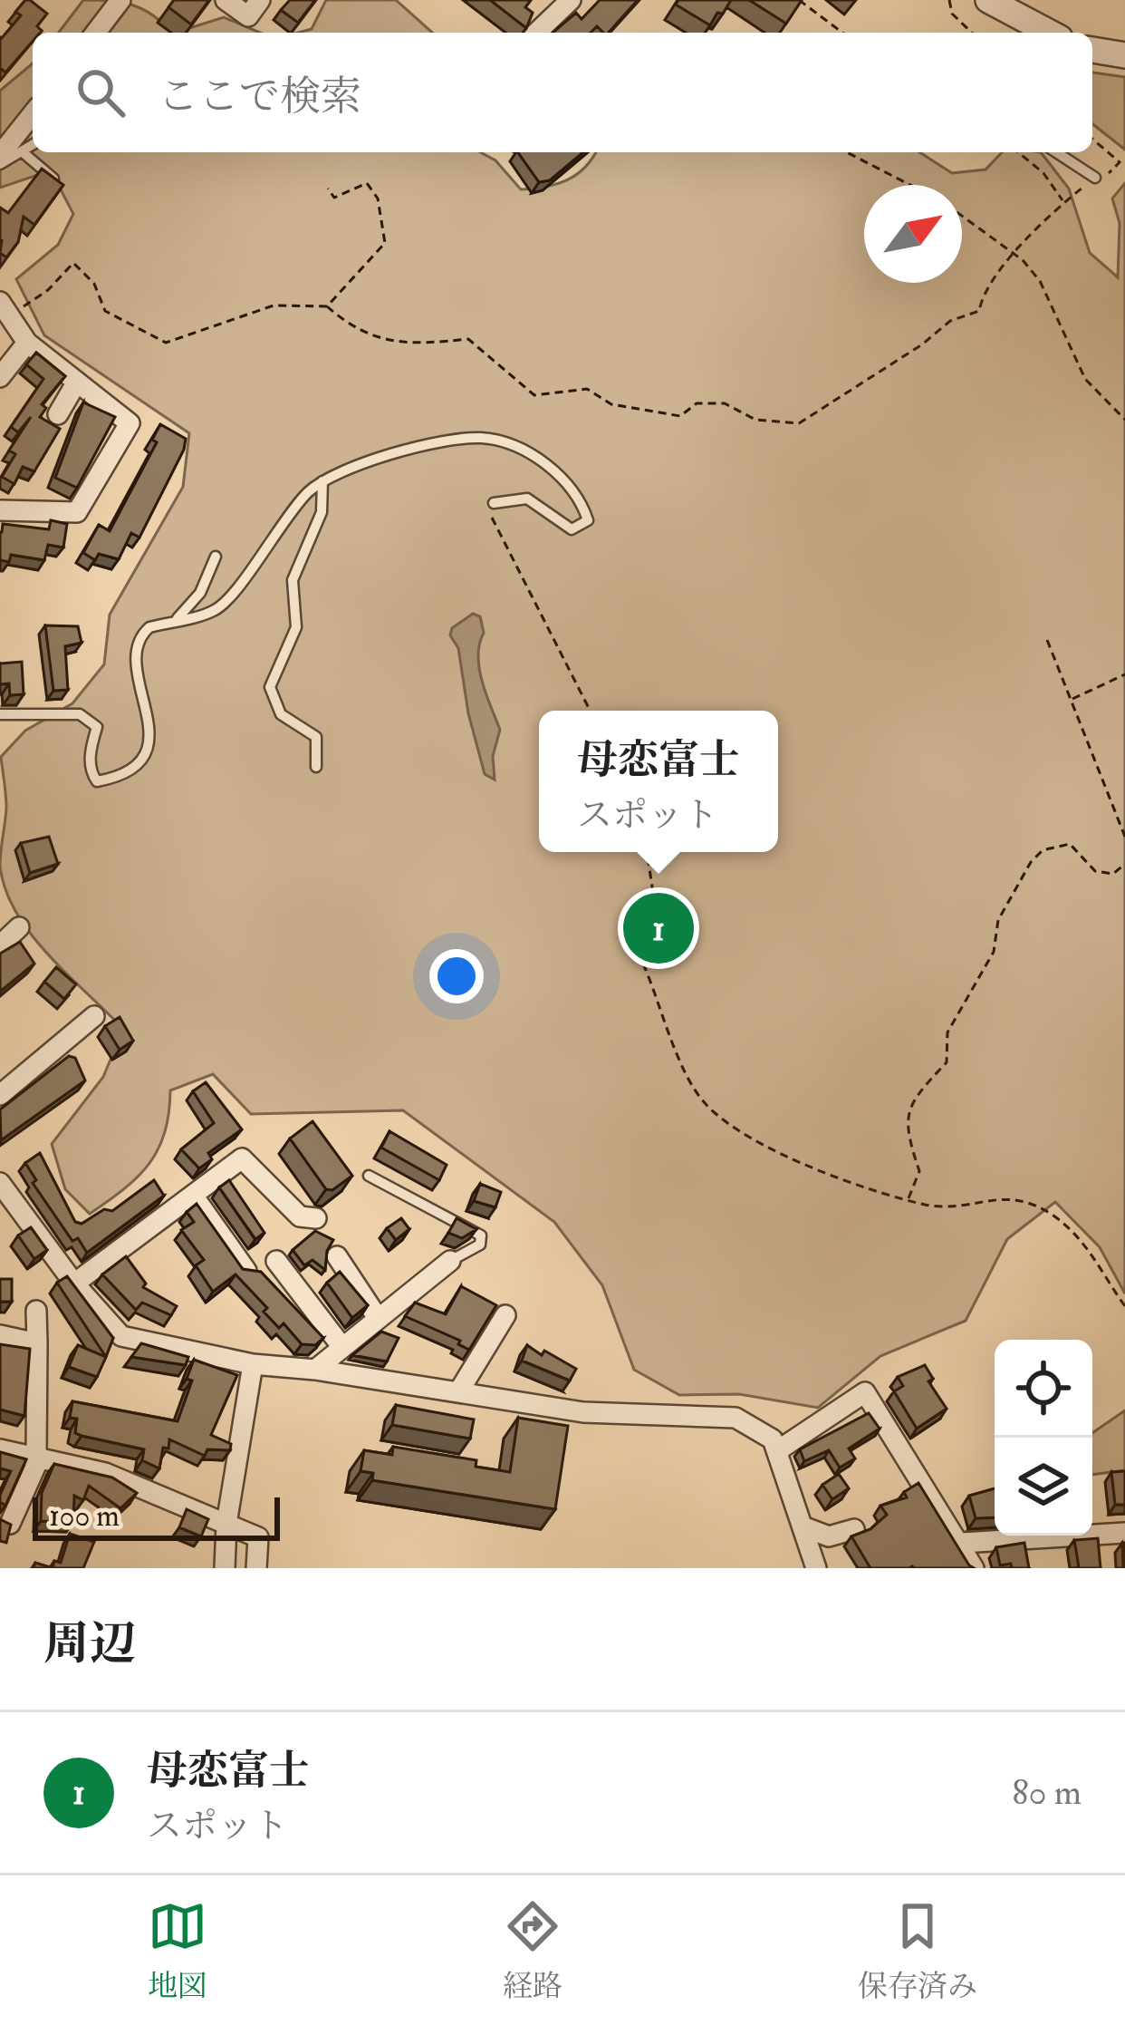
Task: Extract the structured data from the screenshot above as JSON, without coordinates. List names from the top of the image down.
{
  "scale_bar": "100 m",
  "north": "top right",
  "page": {
    "search": "ここで検索",
    "popup": ["母恋富士", "スポット"],
    "pins": "1",
    "scale": "100 m",
    "heading": "周辺",
    "list": [
      {
        "mark": "1",
        "name": "母恋富士",
        "note": "スポット",
        "value": "80 m"
      }
    ],
    "nav": ["地図", "経路", "保存済み"]
  }
}
